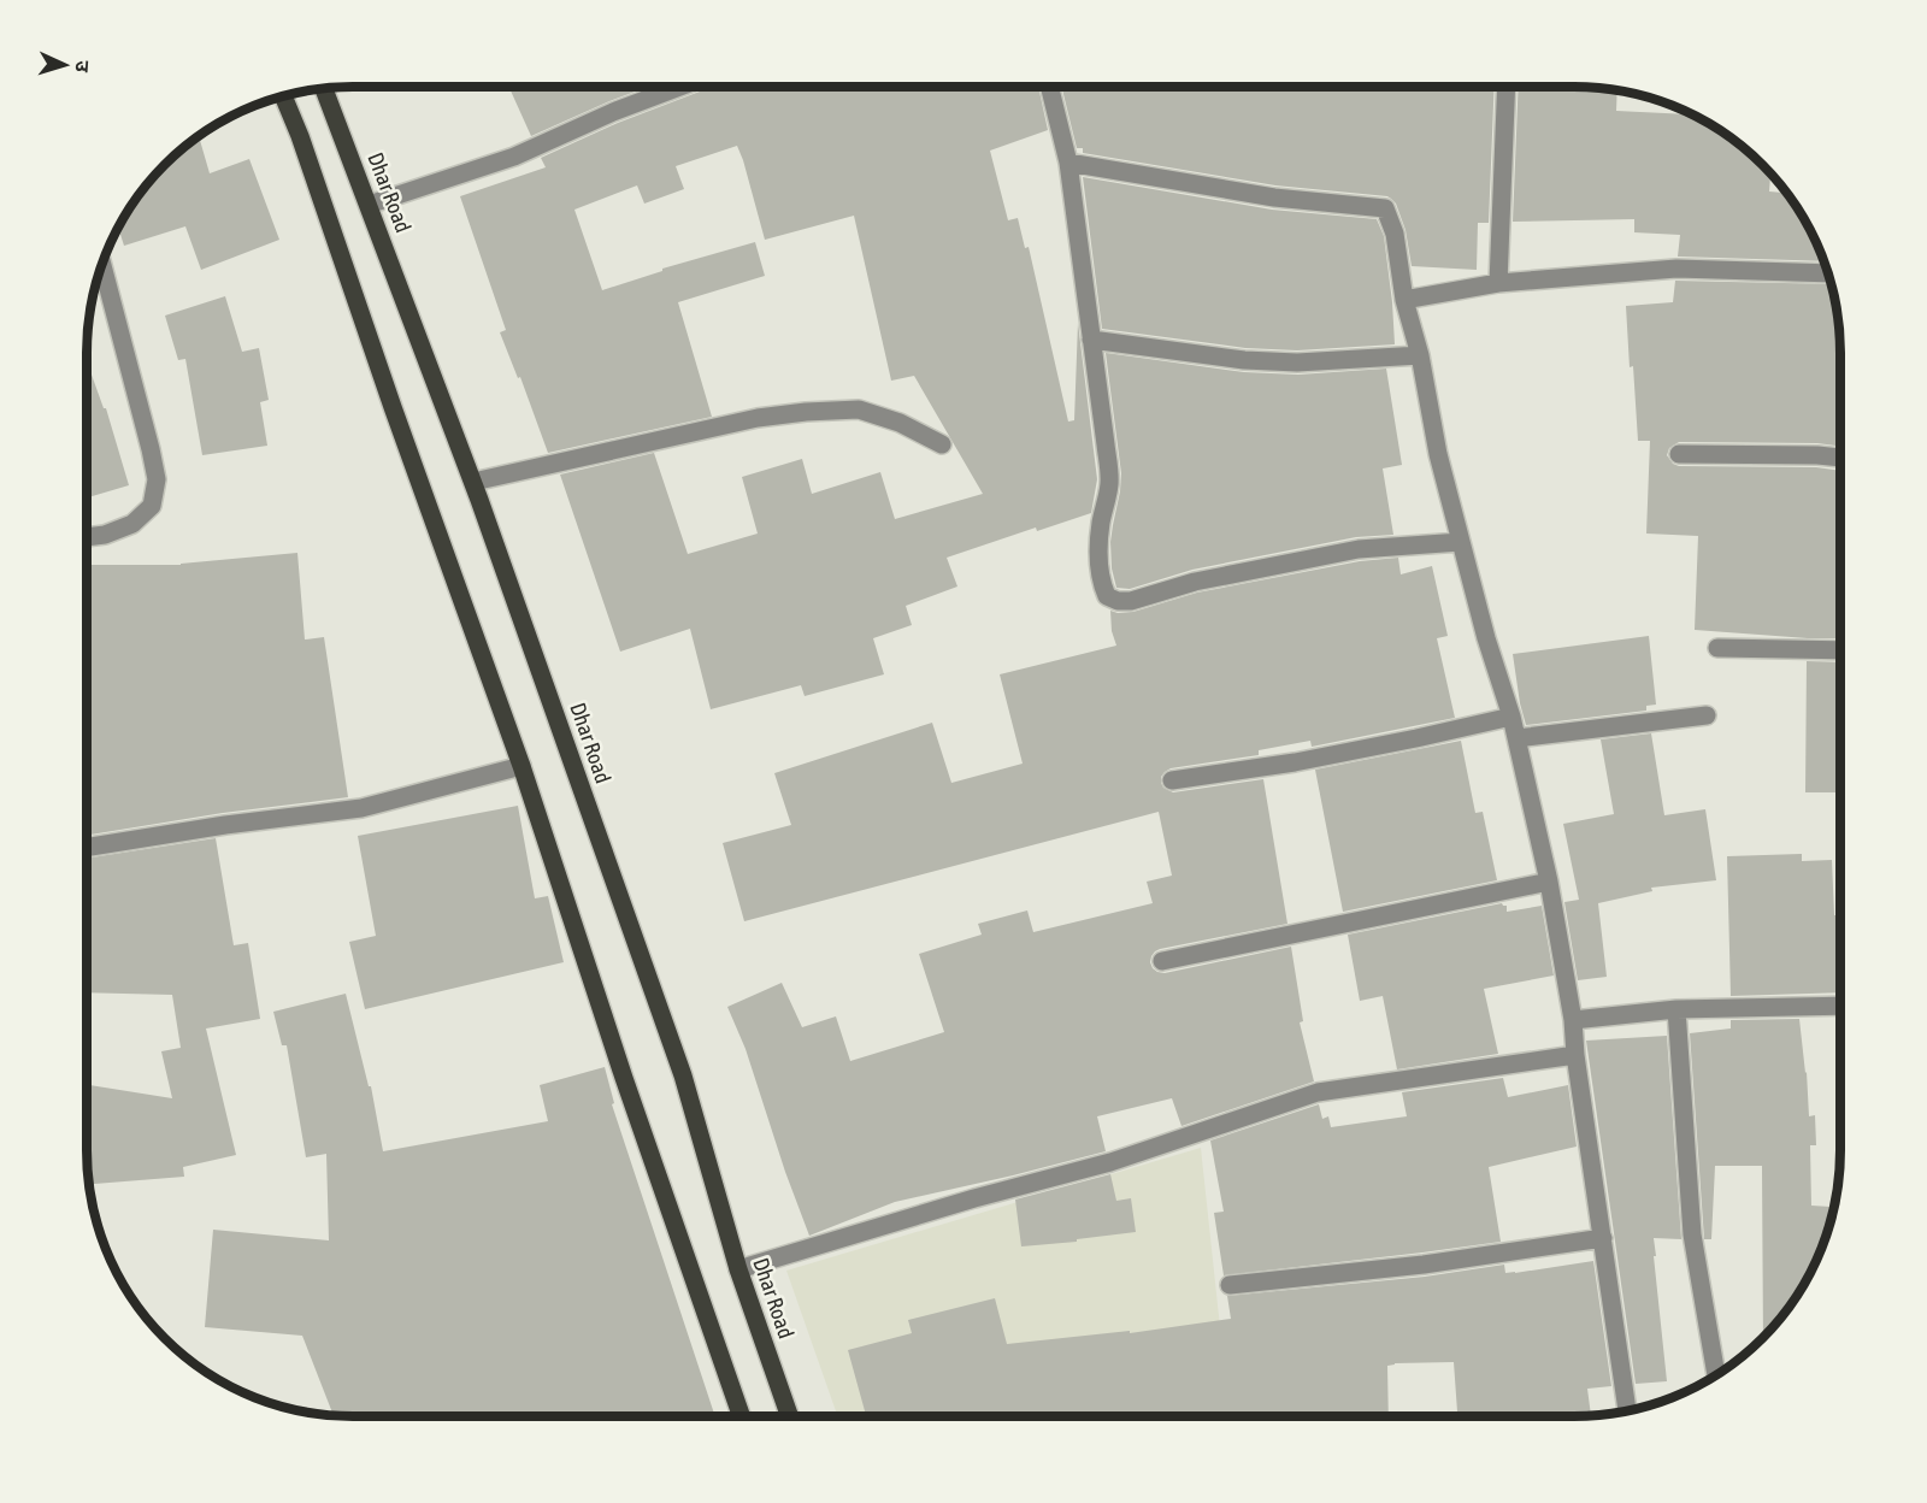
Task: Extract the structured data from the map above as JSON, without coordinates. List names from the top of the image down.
{
  "streets": {
    "main road": ["Dhar Road"]
  },
  "north": "right"
}
